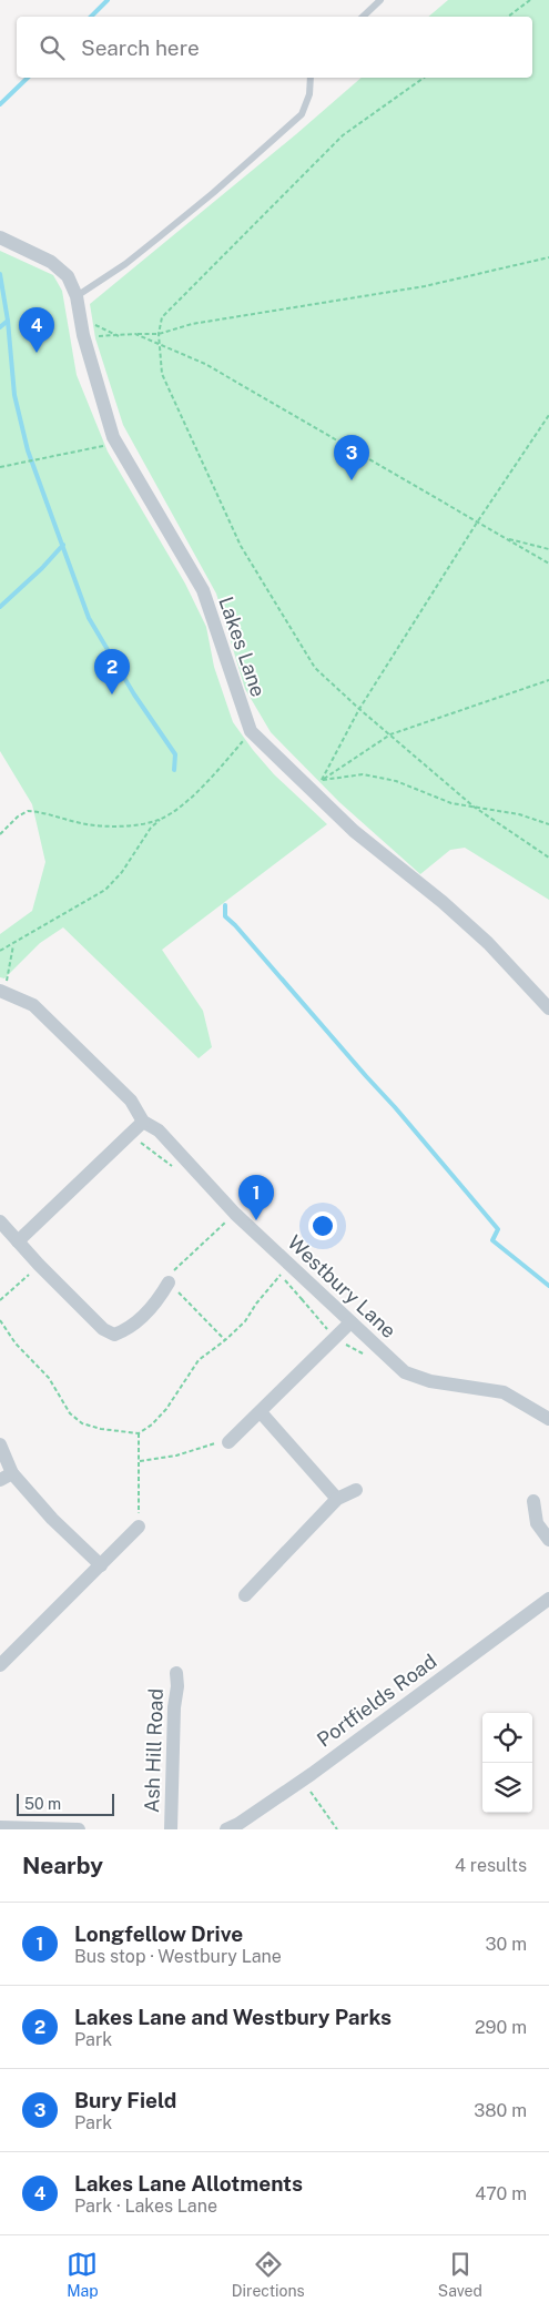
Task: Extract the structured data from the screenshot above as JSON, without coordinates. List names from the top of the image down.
{
  "streets": {
    "street": [
      "Lakes Lane",
      "Westbury Lane",
      "Portfields Road",
      "Ash Hill Road"
    ]
  },
  "scale_bar": "50 m",
  "page": {
    "search": "Search here",
    "pins": [
      "4",
      "3",
      "2",
      "1"
    ],
    "scale": "50 m",
    "heading": ["Nearby", "4 results"],
    "list": [
      {
        "mark": "1",
        "name": "Longfellow Drive",
        "note": "Bus stop · Westbury Lane",
        "value": "30 m"
      },
      {
        "mark": "2",
        "name": "Lakes Lane and Westbury Parks",
        "note": "Park",
        "value": "290 m"
      },
      {
        "mark": "3",
        "name": "Bury Field",
        "note": "Park",
        "value": "380 m"
      },
      {
        "mark": "4",
        "name": "Lakes Lane Allotments",
        "note": "Park · Lakes Lane",
        "value": "470 m"
      }
    ],
    "nav": ["Map", "Directions", "Saved"]
  }
}
